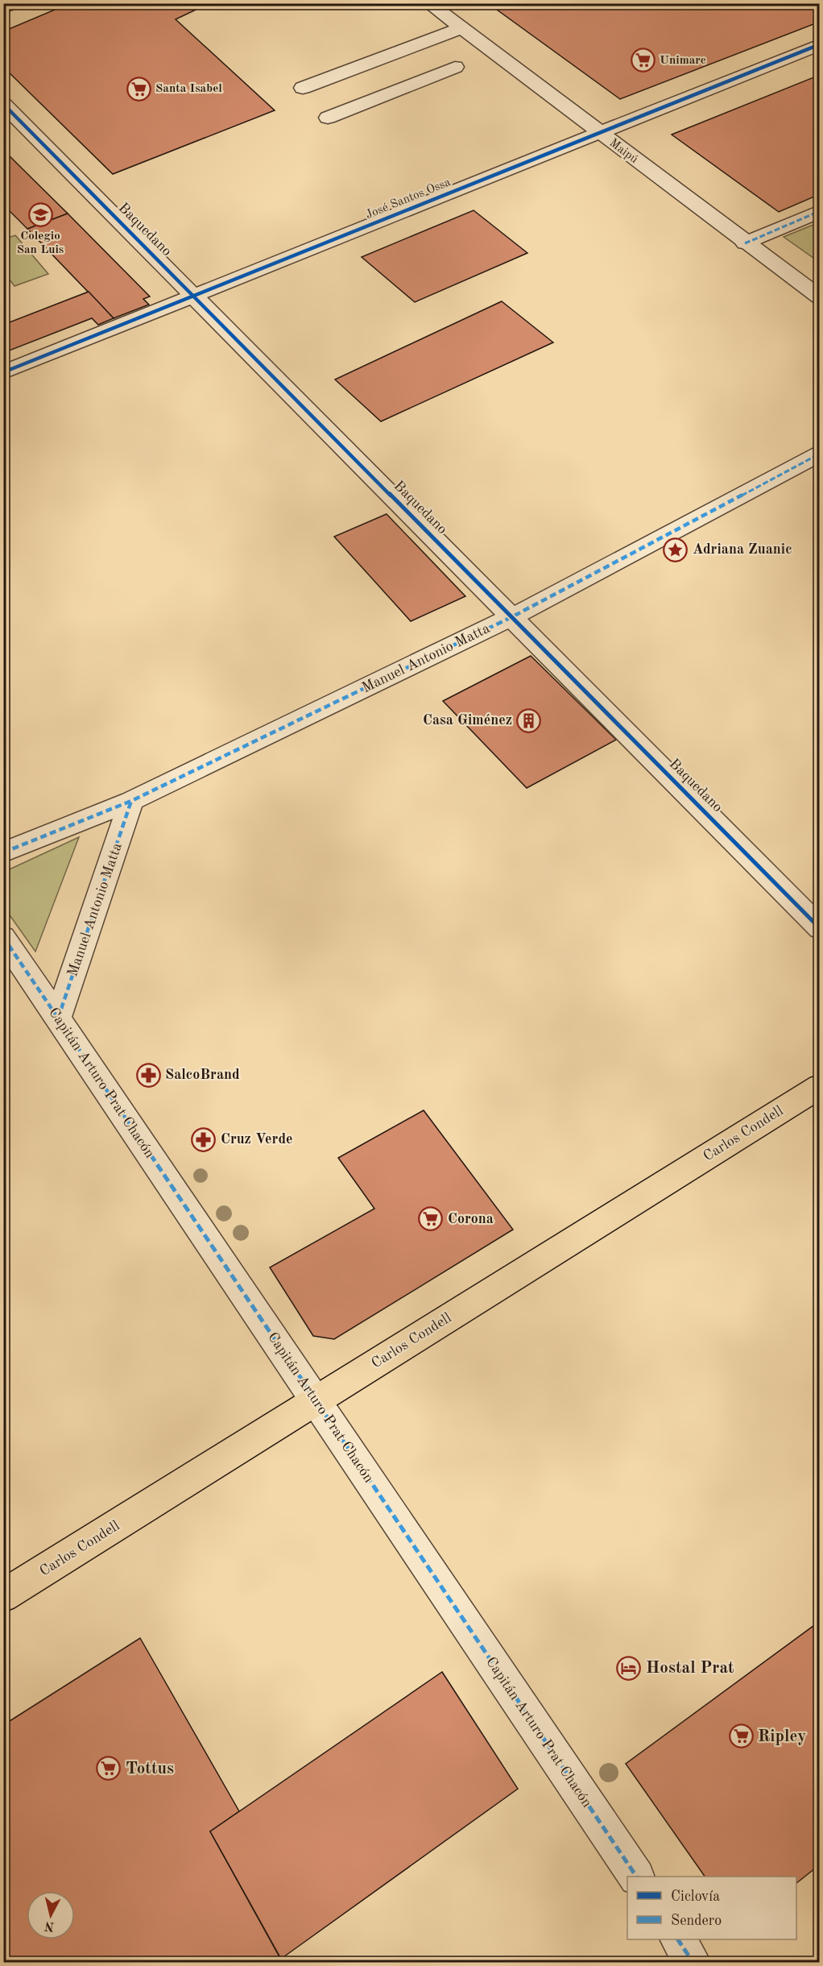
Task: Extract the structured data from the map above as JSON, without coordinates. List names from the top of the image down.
{
  "streets": {
    "main road": ["Carlos Condell"],
    "street": [
      "Maipú",
      "José Santos Ossa",
      "Baquedano",
      "Manuel Antonio Matta",
      "Capitán Arturo Prat Chacón"
    ]
  },
  "crossings": [
    ["Maipú", "José Santos Ossa"],
    ["José Santos Ossa", "Baquedano"],
    ["Baquedano", "Manuel Antonio Matta"],
    ["Manuel Antonio Matta", "Capitán Arturo Prat Chacón"],
    ["Capitán Arturo Prat Chacón", "Carlos Condell"]
  ],
  "places": {
    "supermarket": [
      "Unimarc",
      "Santa Isabel",
      "Corona",
      "Ripley",
      "Tottus"
    ],
    "school or university": ["Colegio San Luis"],
    "place": ["Adriana Zuanic"],
    "building": ["Casa Giménez"],
    "pharmacy": ["SalcoBrand", "Cruz Verde"],
    "hotel": ["Hostal Prat"]
  },
  "legend": ["Ciclovía", "Sendero"],
  "north": "bottom"
}
